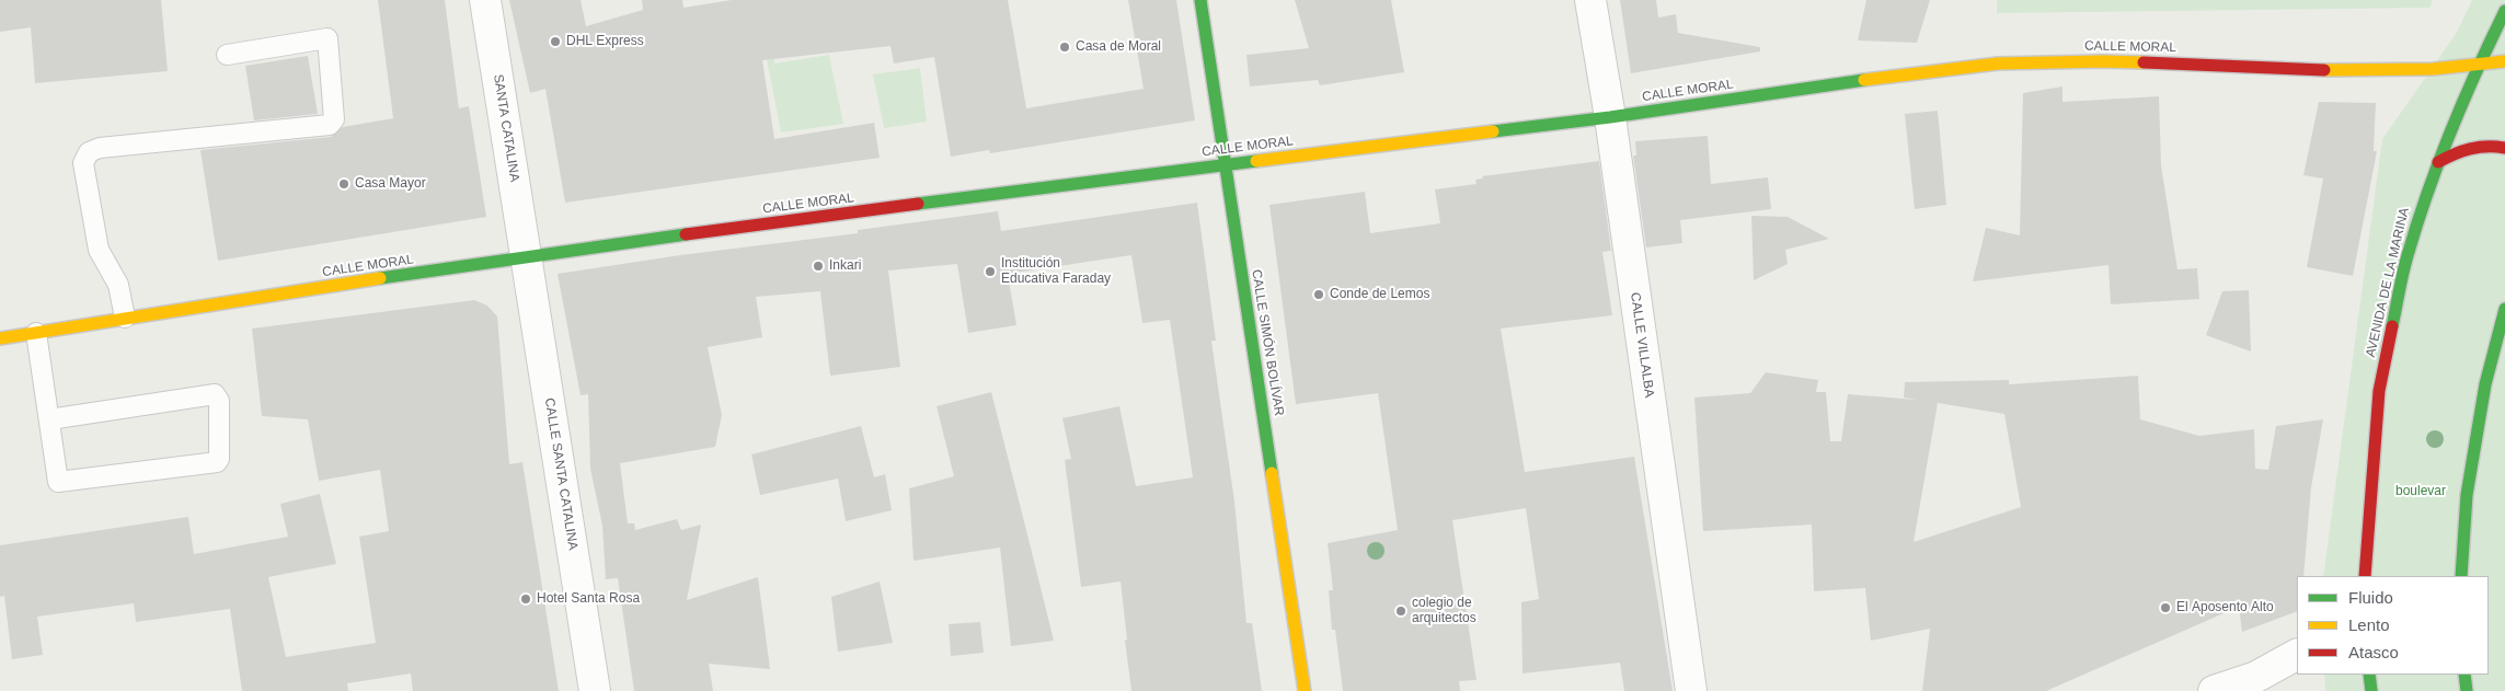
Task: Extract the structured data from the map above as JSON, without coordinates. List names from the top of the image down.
{
  "streets": {
    "street": [
      "CALLE MORAL",
      "SANTA CATALINA",
      "AVENIDA DE LA MARINA",
      "CALLE SIMÓN BOLÍVAR",
      "CALLE VILLALBA",
      "CALLE SANTA CATALINA"
    ]
  },
  "crossings": [
    ["CALLE MORAL", "SANTA CATALINA"],
    ["CALLE MORAL", "AVENIDA DE LA MARINA"],
    ["CALLE MORAL", "CALLE SIMÓN BOLÍVAR"],
    ["CALLE MORAL", "CALLE VILLALBA"],
    ["CALLE MORAL", "CALLE SANTA CATALINA"],
    ["SANTA CATALINA", "CALLE SANTA CATALINA"]
  ],
  "parks": ["boulevar"],
  "places": [
    "DHL Express",
    "Casa de Moral",
    "Casa Mayor",
    "Inkari",
    "Institución Educativa Faraday",
    "Conde de Lemos",
    "Hotel Santa Rosa",
    "El Aposento Alto",
    "colegio de arquitectos"
  ],
  "legend": ["Fluido", "Lento", "Atasco"]
}
